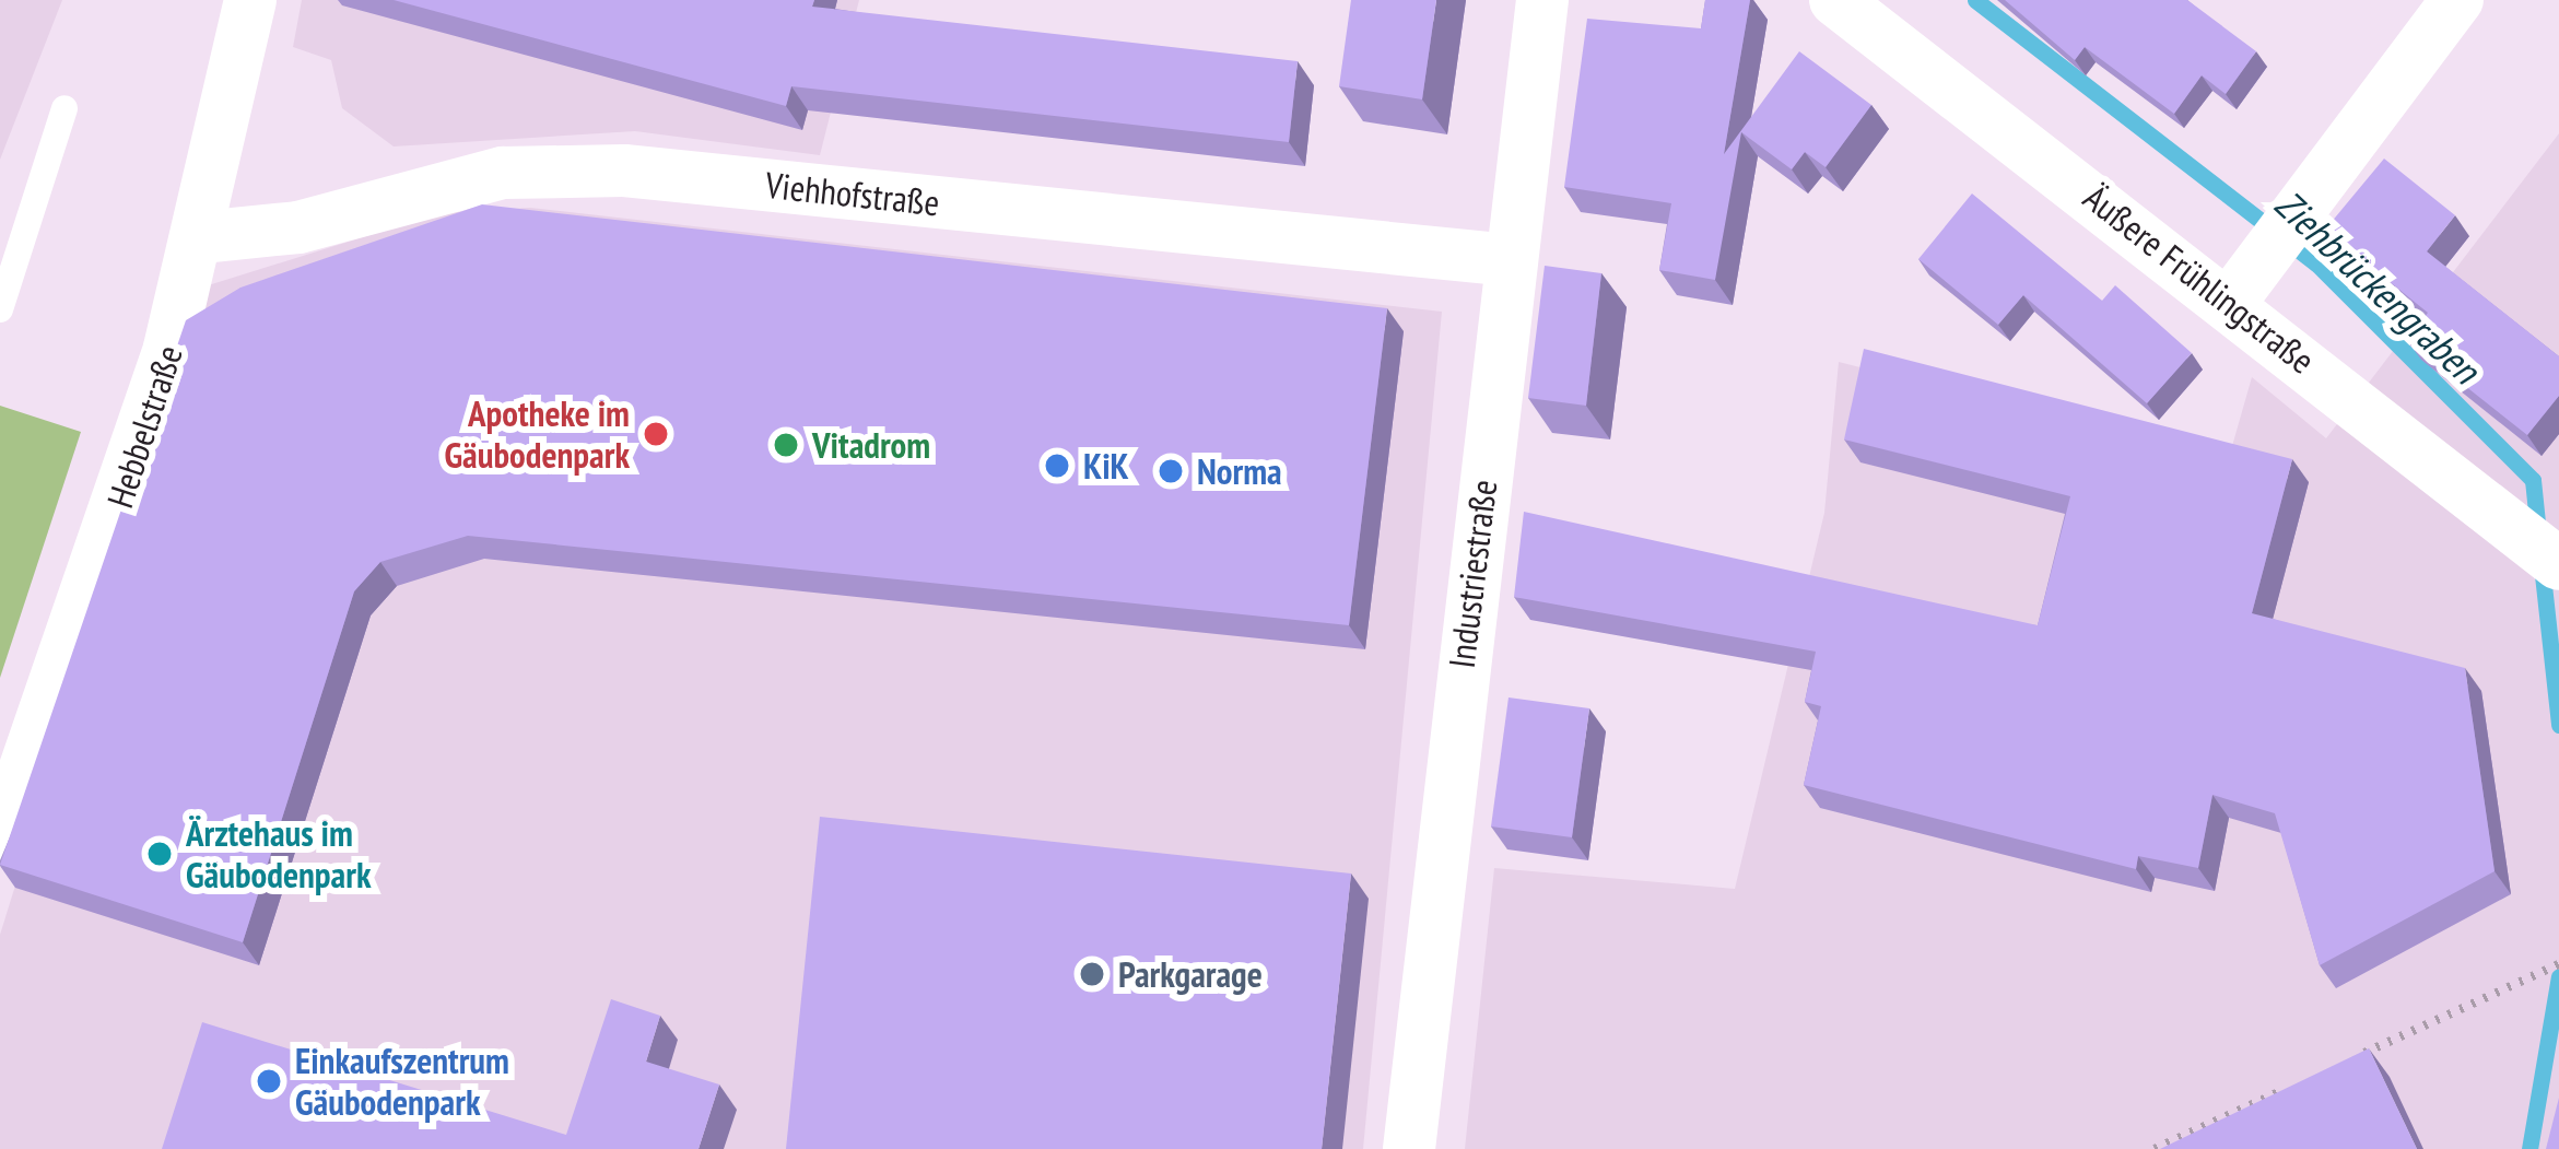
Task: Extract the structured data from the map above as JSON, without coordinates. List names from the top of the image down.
{
  "streets": {
    "street": [
      "Viehhofstraße",
      "Äußere Frühlingstraße",
      "Hebbelstraße",
      "Industriestraße"
    ]
  },
  "crossings": [
    ["Viehhofstraße", "Hebbelstraße"],
    ["Viehhofstraße", "Industriestraße"]
  ],
  "water": ["Ziehbrückengraben"],
  "places": [
    "Apotheke im Gäubodenpark",
    "Vitadrom",
    "KiK",
    "Norma",
    "Ärztehaus im Gäubodenpark",
    "Parkgarage",
    "Einkaufszentrum Gäubodenpark"
  ]
}
